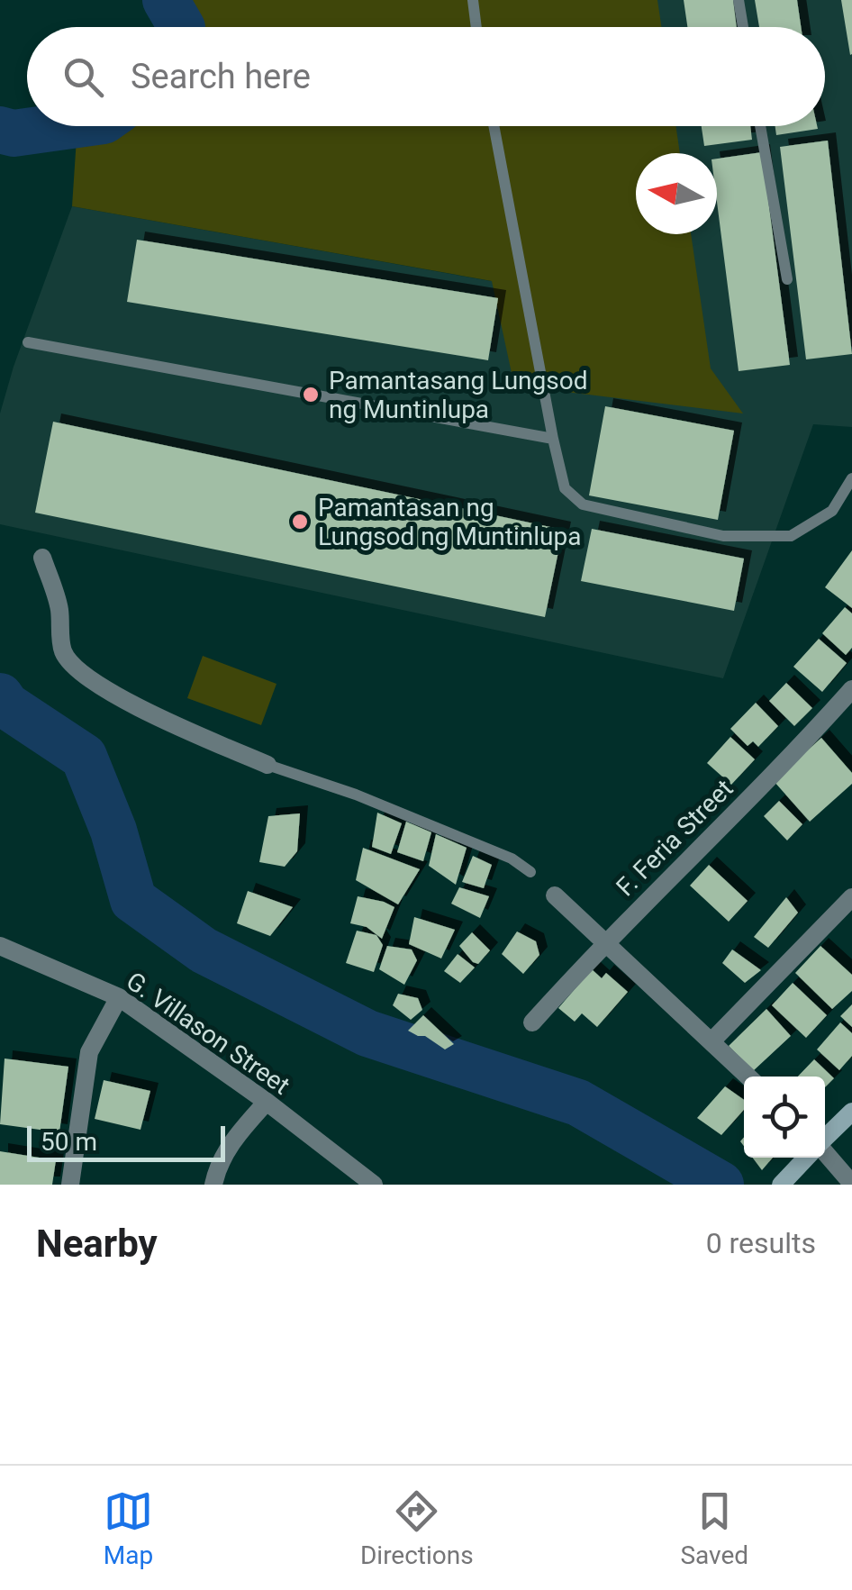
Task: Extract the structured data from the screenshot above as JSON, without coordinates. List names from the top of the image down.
{
  "streets": {
    "street": ["F. Feria Street", "G. Villason Street"]
  },
  "places": ["Pamantasang Lungsod ng Muntinlupa", "Pamantasan ng Lungsod ng Muntinlupa"],
  "scale_bar": "50 m",
  "north": "left",
  "page": {
    "search": "Search here",
    "scale": "50 m",
    "heading": ["Nearby", "0 results"],
    "nav": ["Map", "Directions", "Saved"]
  }
}
